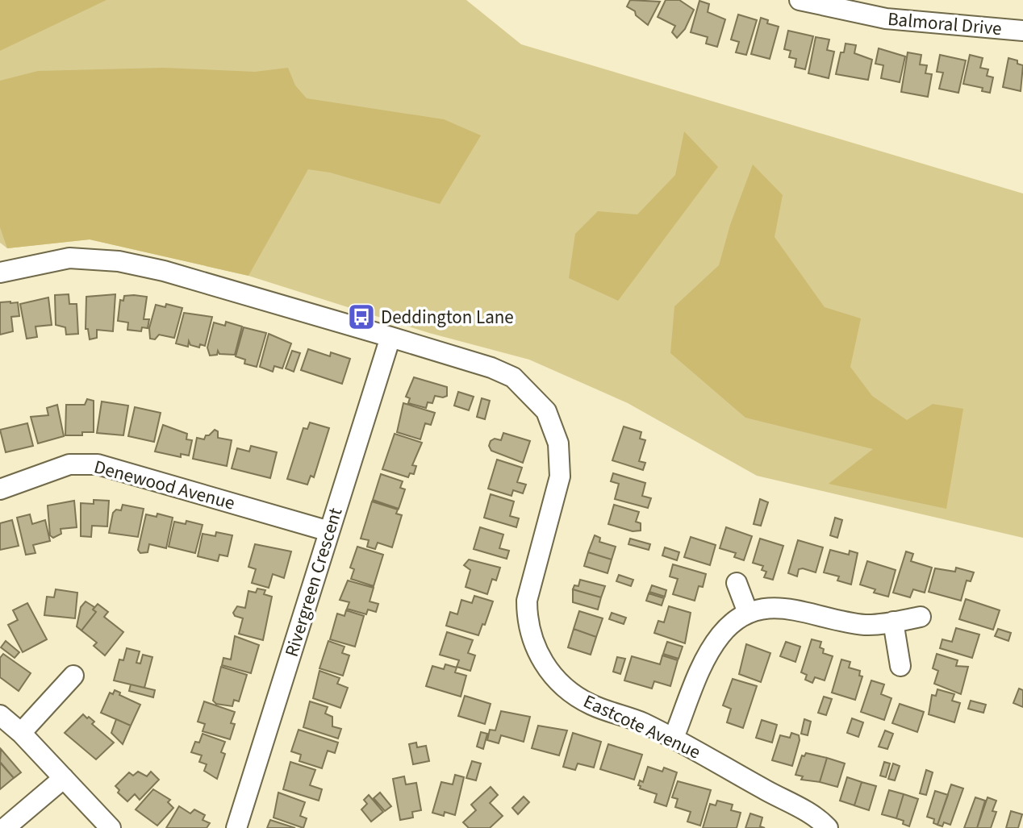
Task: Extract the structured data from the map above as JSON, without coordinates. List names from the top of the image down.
{
  "streets": {
    "street": [
      "Balmoral Drive",
      "Denewood Avenue",
      "Rivergreen Crescent",
      "Eastcote Avenue"
    ]
  },
  "crossings": [
    ["Denewood Avenue", "Rivergreen Crescent"],
    ["Rivergreen Crescent", "Eastcote Avenue"]
  ],
  "places": {
    "bus stop": ["Deddington Lane"]
  }
}
